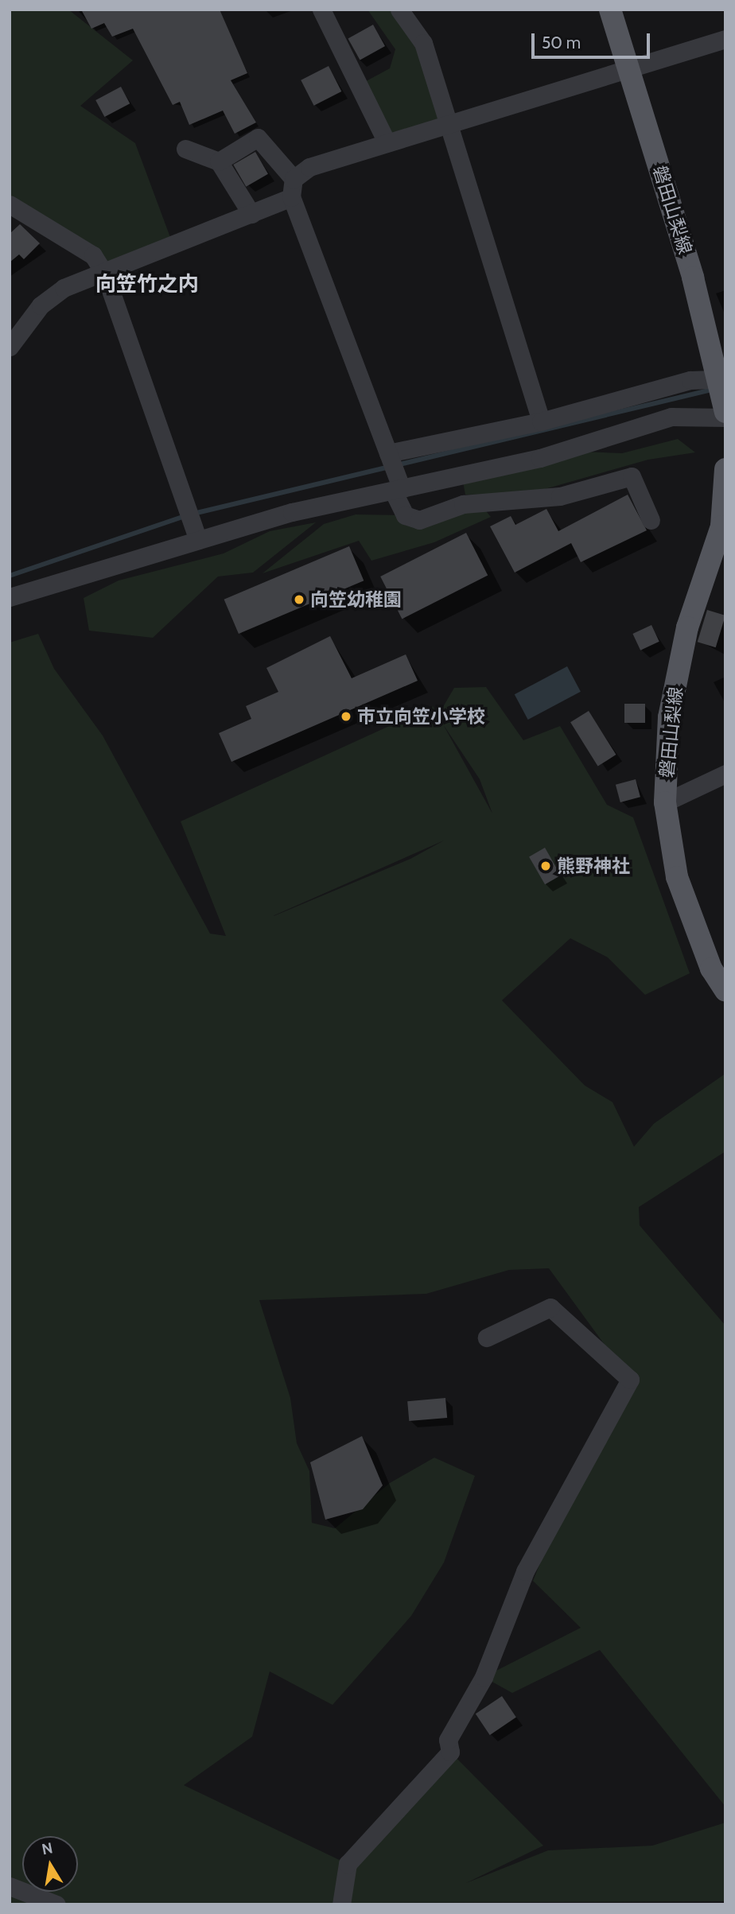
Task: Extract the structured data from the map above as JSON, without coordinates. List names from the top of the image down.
{
  "streets": {
    "main road": ["磐田山梨線"]
  },
  "districts": ["向笠竹之内"],
  "places": ["向笠幼稚園", "市立向笠小学校", "熊野神社"],
  "scale_bar": "50 m",
  "north": "top"
}
